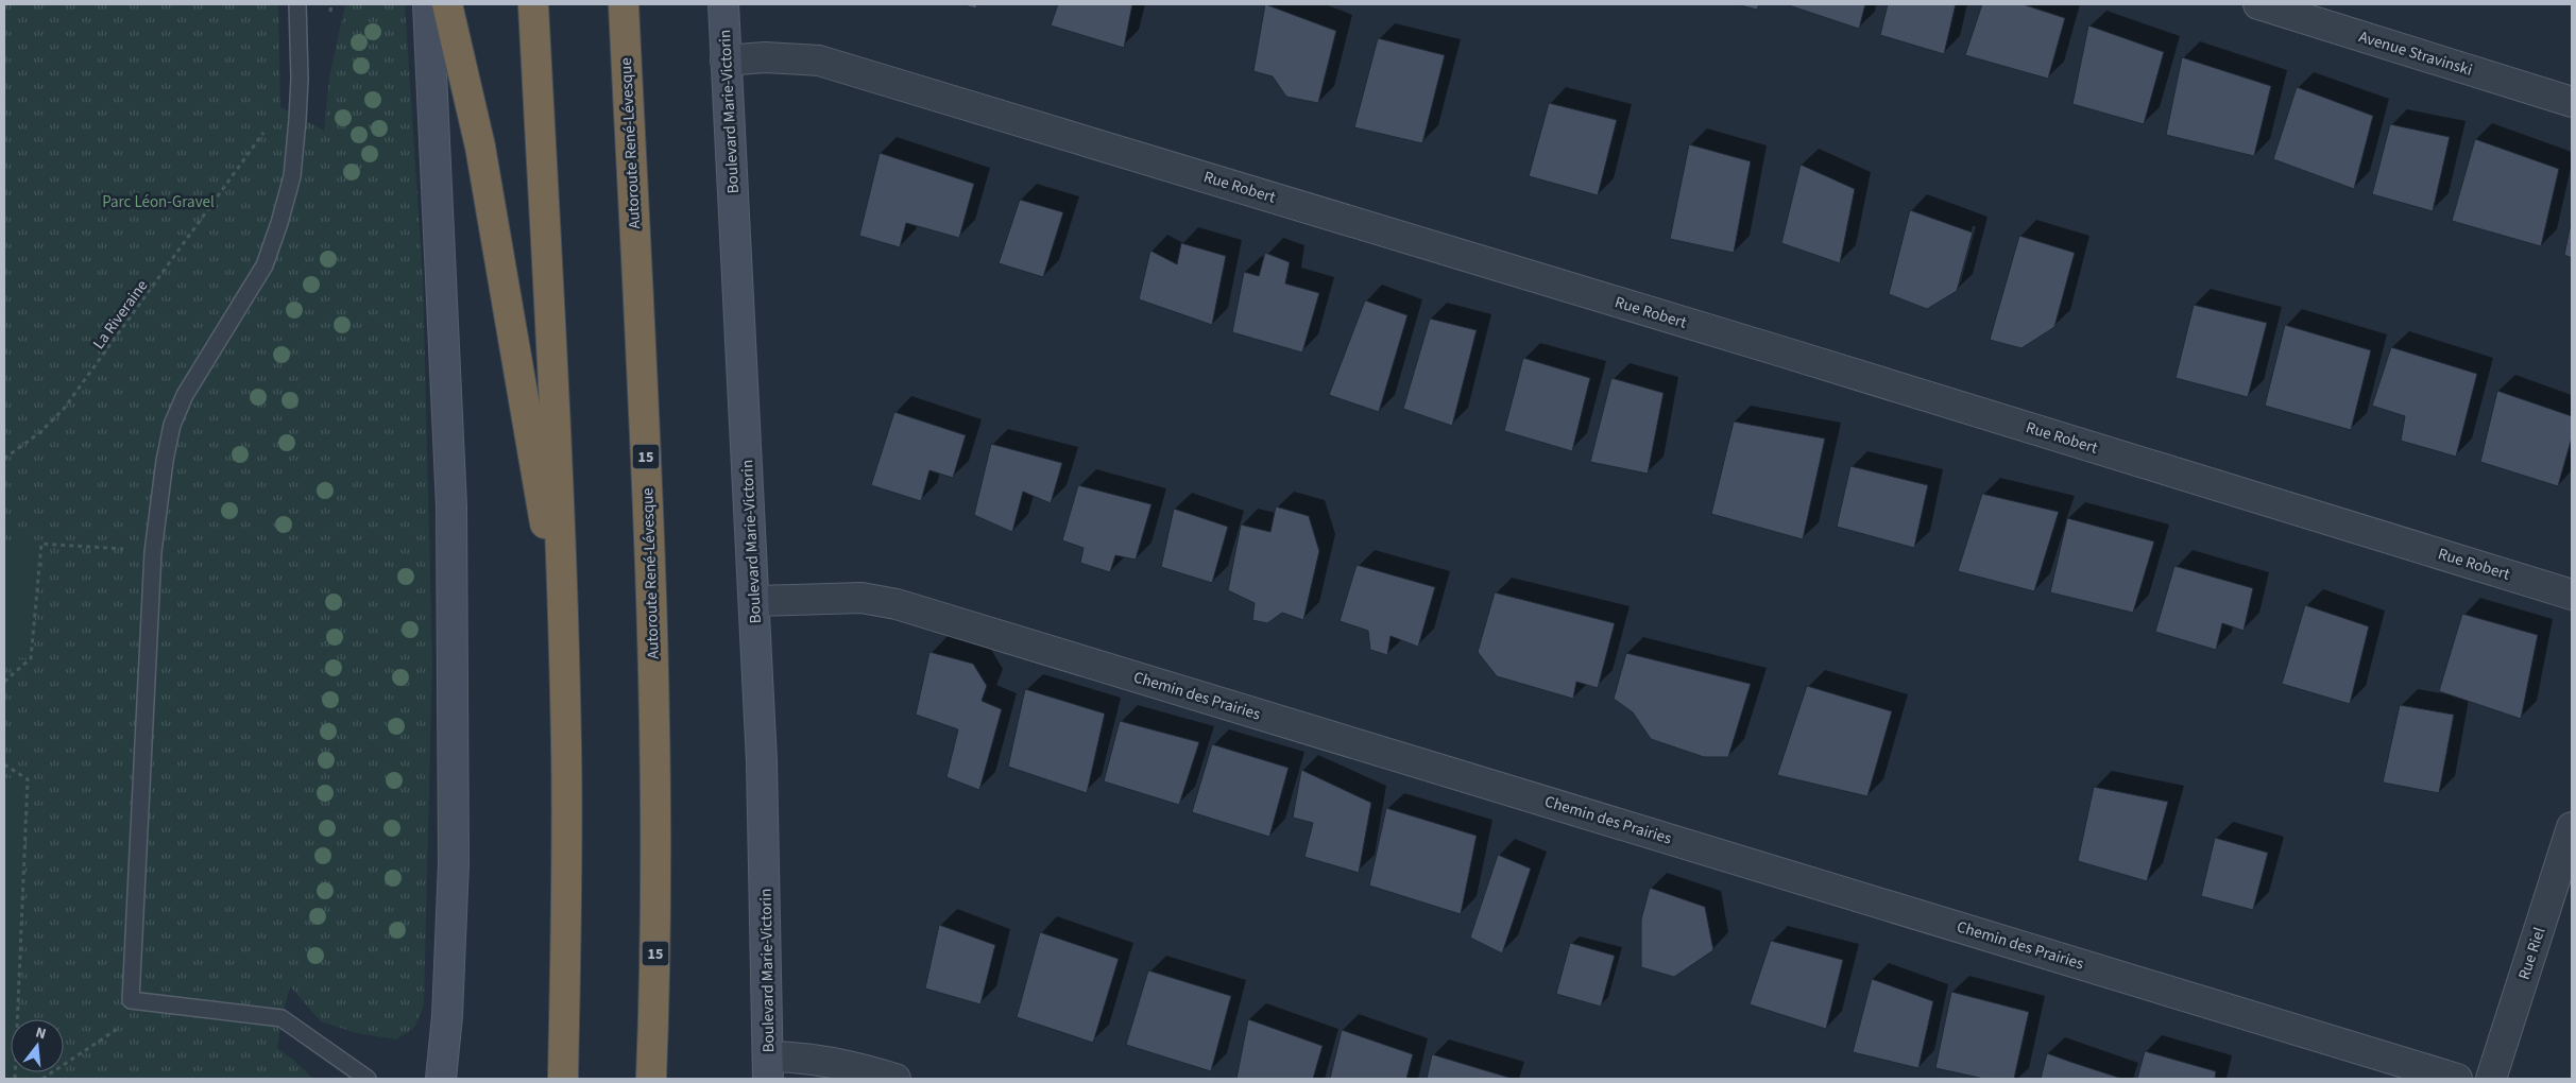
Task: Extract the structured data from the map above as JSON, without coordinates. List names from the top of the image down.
{
  "streets": {
    "highway": ["Autoroute René-Lévesque", "15"],
    "main road": ["Boulevard Marie-Victorin"],
    "street": [
      "Avenue Stravinski",
      "Rue Robert",
      "Chemin des Prairies",
      "Rue Riel"
    ],
    "path": ["La Riveraine"]
  },
  "crossings": [
    ["Boulevard Marie-Victorin", "Rue Robert"],
    ["Boulevard Marie-Victorin", "Chemin des Prairies"]
  ],
  "parks": ["Parc Léon-Gravel"],
  "north": "top"
}
